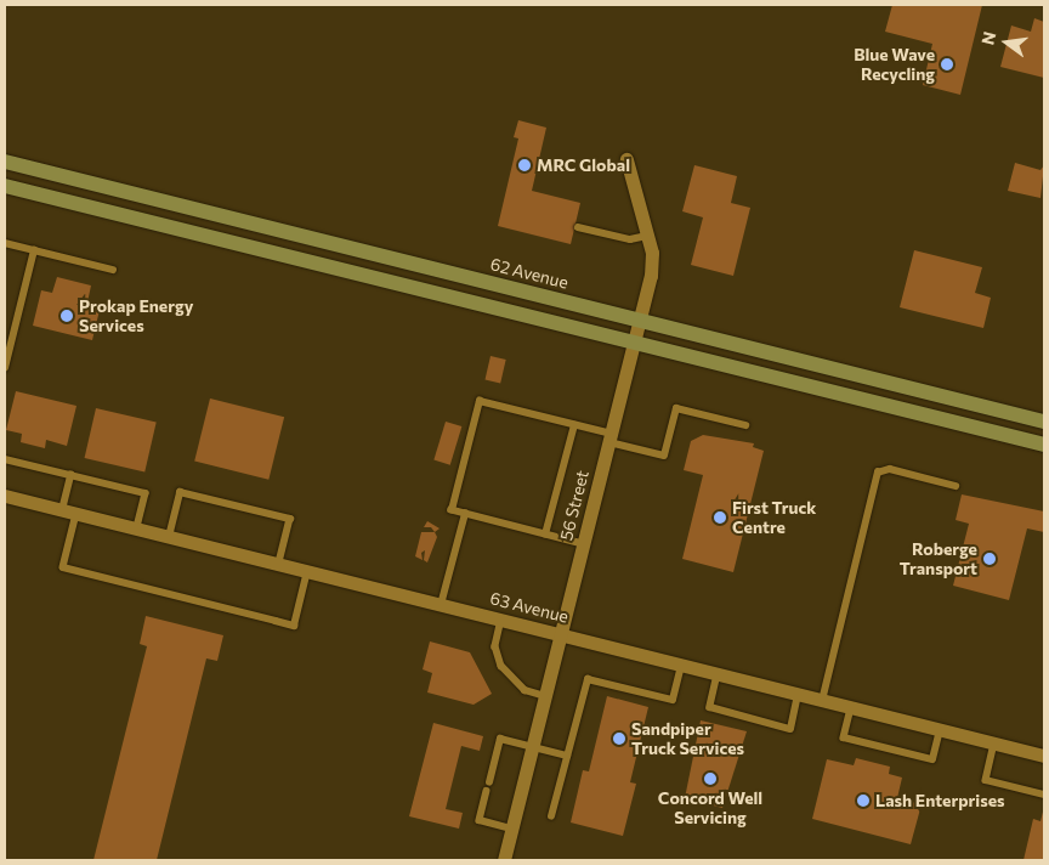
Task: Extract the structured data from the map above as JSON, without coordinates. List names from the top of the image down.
{
  "streets": {
    "main road": ["62 Avenue"],
    "street": ["56 Street", "63 Avenue"]
  },
  "crossings": [
    ["62 Avenue", "56 Street"],
    ["56 Street", "63 Avenue"]
  ],
  "places": [
    "Blue Wave Recycling",
    "MRC Global",
    "Prokap Energy Services",
    "First Truck Centre",
    "Roberge Transport",
    "Sandpiper Truck Services",
    "Concord Well Servicing",
    "Lash Enterprises"
  ],
  "north": "left"
}
